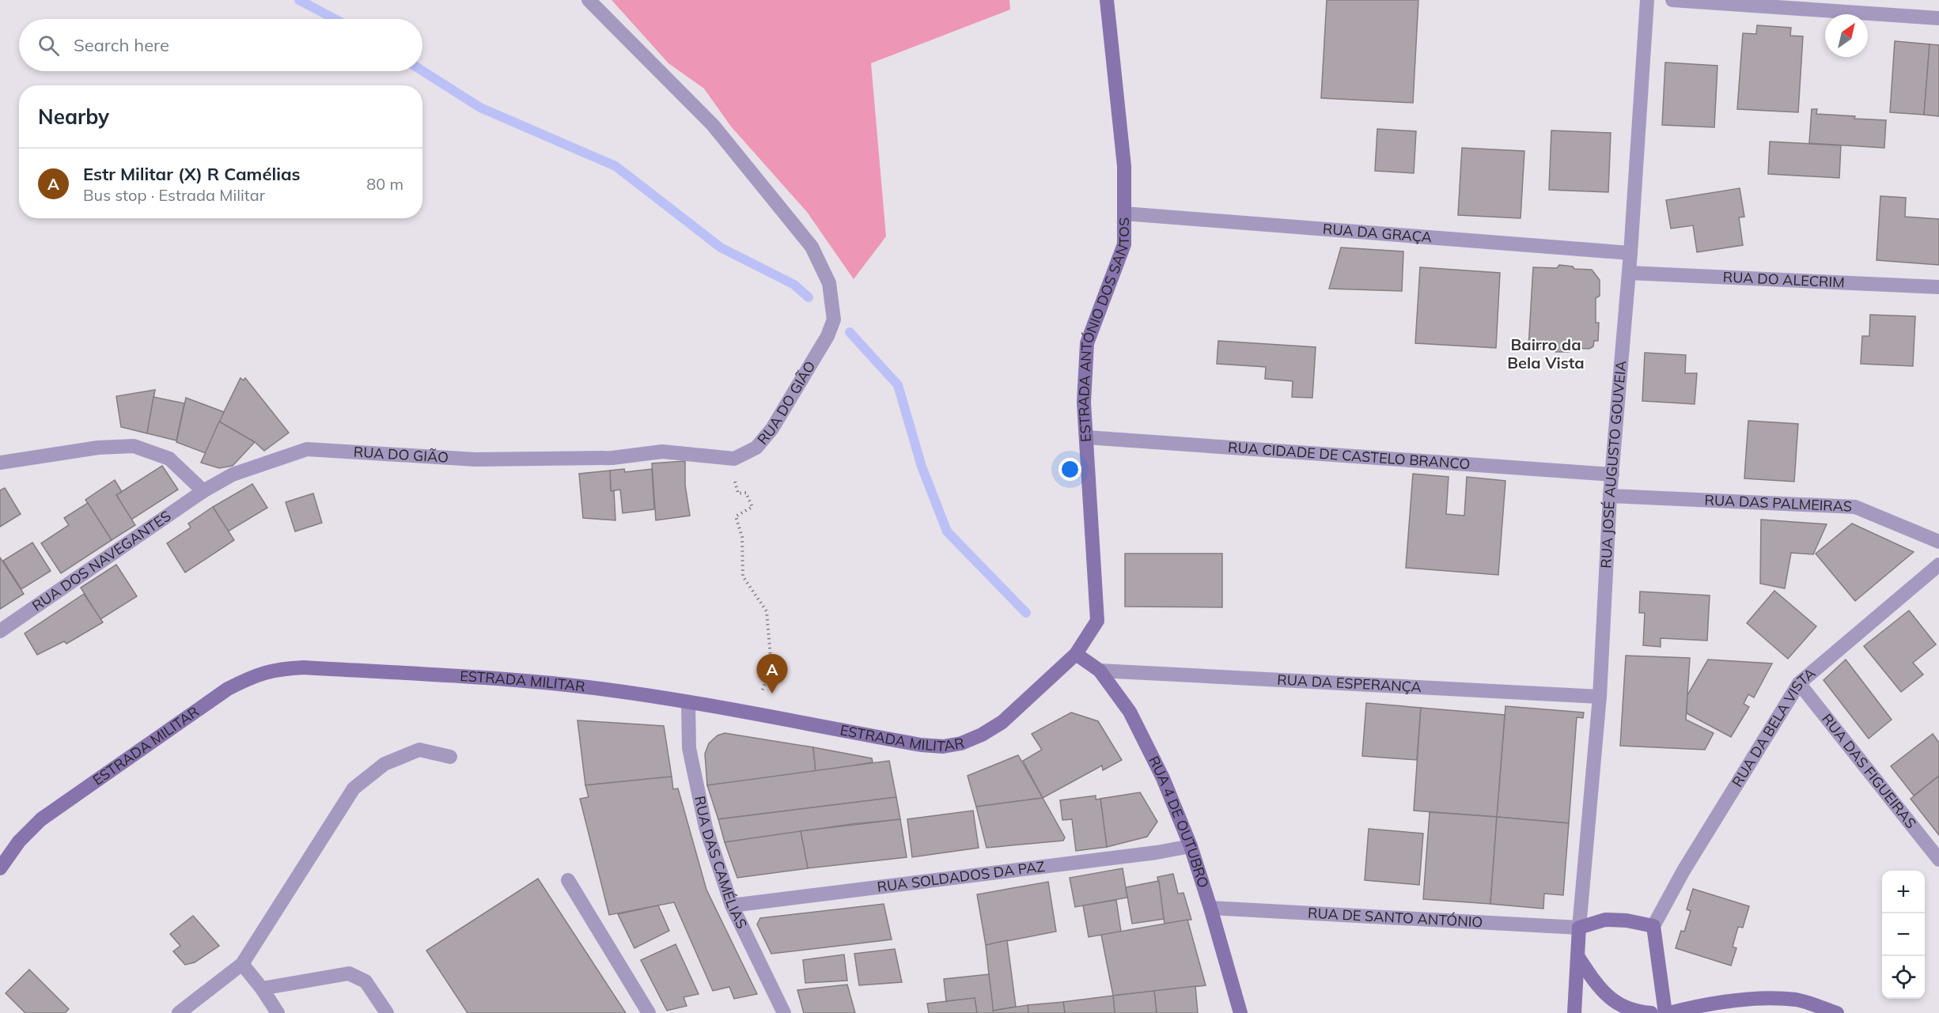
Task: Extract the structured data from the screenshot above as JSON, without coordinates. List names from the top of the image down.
{
  "streets": {
    "street": [
      "RUA DA GRAÇA",
      "RUA DO ALECRIM",
      "ESTRADA ANTÓNIO DOS SANTOS",
      "RUA DO GIÃO",
      "RUA CIDADE DE CASTELO BRANCO",
      "RUA JOSÉ AUGUSTO GOUVEIA",
      "RUA DAS PALMEIRAS",
      "RUA DOS NAVEGANTES",
      "ESTRADA MILITAR",
      "RUA DA ESPERANÇA",
      "RUA DA BELA VISTA",
      "RUA DAS FIGUEIRAS",
      "RUA 4 DE OUTUBRO",
      "RUA DAS CAMÉLIAS",
      "RUA SOLDADOS DA PAZ",
      "RUA DE SANTO ANTÓNIO"
    ]
  },
  "crossings": [
    ["RUA DA GRAÇA", "ESTRADA ANTÓNIO DOS SANTOS"],
    ["RUA DA GRAÇA", "RUA JOSÉ AUGUSTO GOUVEIA"],
    ["RUA DO ALECRIM", "RUA JOSÉ AUGUSTO GOUVEIA"],
    ["ESTRADA ANTÓNIO DOS SANTOS", "RUA CIDADE DE CASTELO BRANCO"],
    ["ESTRADA ANTÓNIO DOS SANTOS", "ESTRADA MILITAR"],
    ["ESTRADA ANTÓNIO DOS SANTOS", "RUA 4 DE OUTUBRO"],
    ["RUA DO GIÃO", "RUA DOS NAVEGANTES"],
    ["RUA CIDADE DE CASTELO BRANCO", "RUA JOSÉ AUGUSTO GOUVEIA"],
    ["RUA JOSÉ AUGUSTO GOUVEIA", "RUA DAS PALMEIRAS"],
    ["RUA JOSÉ AUGUSTO GOUVEIA", "RUA DA ESPERANÇA"],
    ["RUA JOSÉ AUGUSTO GOUVEIA", "RUA DE SANTO ANTÓNIO"],
    ["ESTRADA MILITAR", "RUA 4 DE OUTUBRO"],
    ["ESTRADA MILITAR", "RUA DAS CAMÉLIAS"],
    ["RUA DA ESPERANÇA", "RUA 4 DE OUTUBRO"],
    ["RUA DA BELA VISTA", "RUA DAS FIGUEIRAS"],
    ["RUA 4 DE OUTUBRO", "RUA SOLDADOS DA PAZ"],
    ["RUA 4 DE OUTUBRO", "RUA DE SANTO ANTÓNIO"],
    ["RUA DAS CAMÉLIAS", "RUA SOLDADOS DA PAZ"]
  ],
  "districts": ["Bairro da Bela Vista"],
  "north": "top right",
  "page": {
    "search": "Search here",
    "heading": "Nearby",
    "list": [
      {
        "mark": "A",
        "name": "Estr Militar (X) R Camélias",
        "note": "Bus stop · Estrada Militar",
        "value": "80 m"
      }
    ],
    "pins": "A",
    "map_buttons": ["+", "−"]
  }
}
